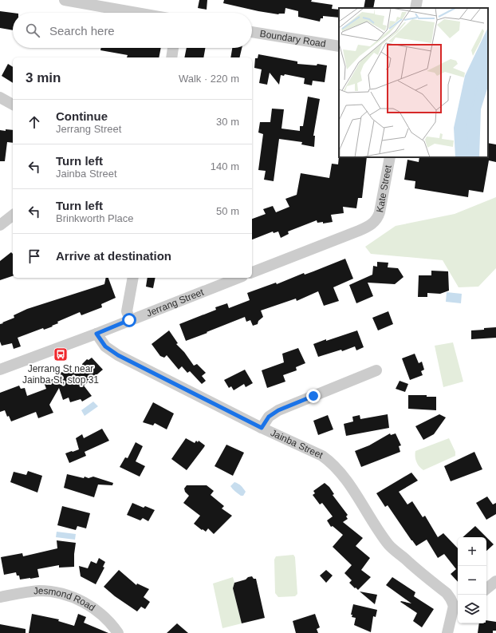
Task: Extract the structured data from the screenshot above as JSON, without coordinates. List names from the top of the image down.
{
  "streets": {
    "street": [
      "Boundary Road",
      "Kate Street",
      "Jerrang Street",
      "Jainba Street",
      "Jesmond Road"
    ]
  },
  "crossings": [
    ["Jerrang Street", "Jainba Street"]
  ],
  "places": {
    "bus stop": ["Jerrang St near Jainba St, stop 31"]
  },
  "page": {
    "search": "Search here",
    "heading": ["3 min", "Walk · 220 m"],
    "list": [
      ["Continue", "Jerrang Street", "30 m"],
      ["Turn left", "Jainba Street", "140 m"],
      ["Turn left", "Brinkworth Place", "50 m"],
      "Arrive at destination"
    ],
    "map_buttons": ["+", "−"]
  }
}
